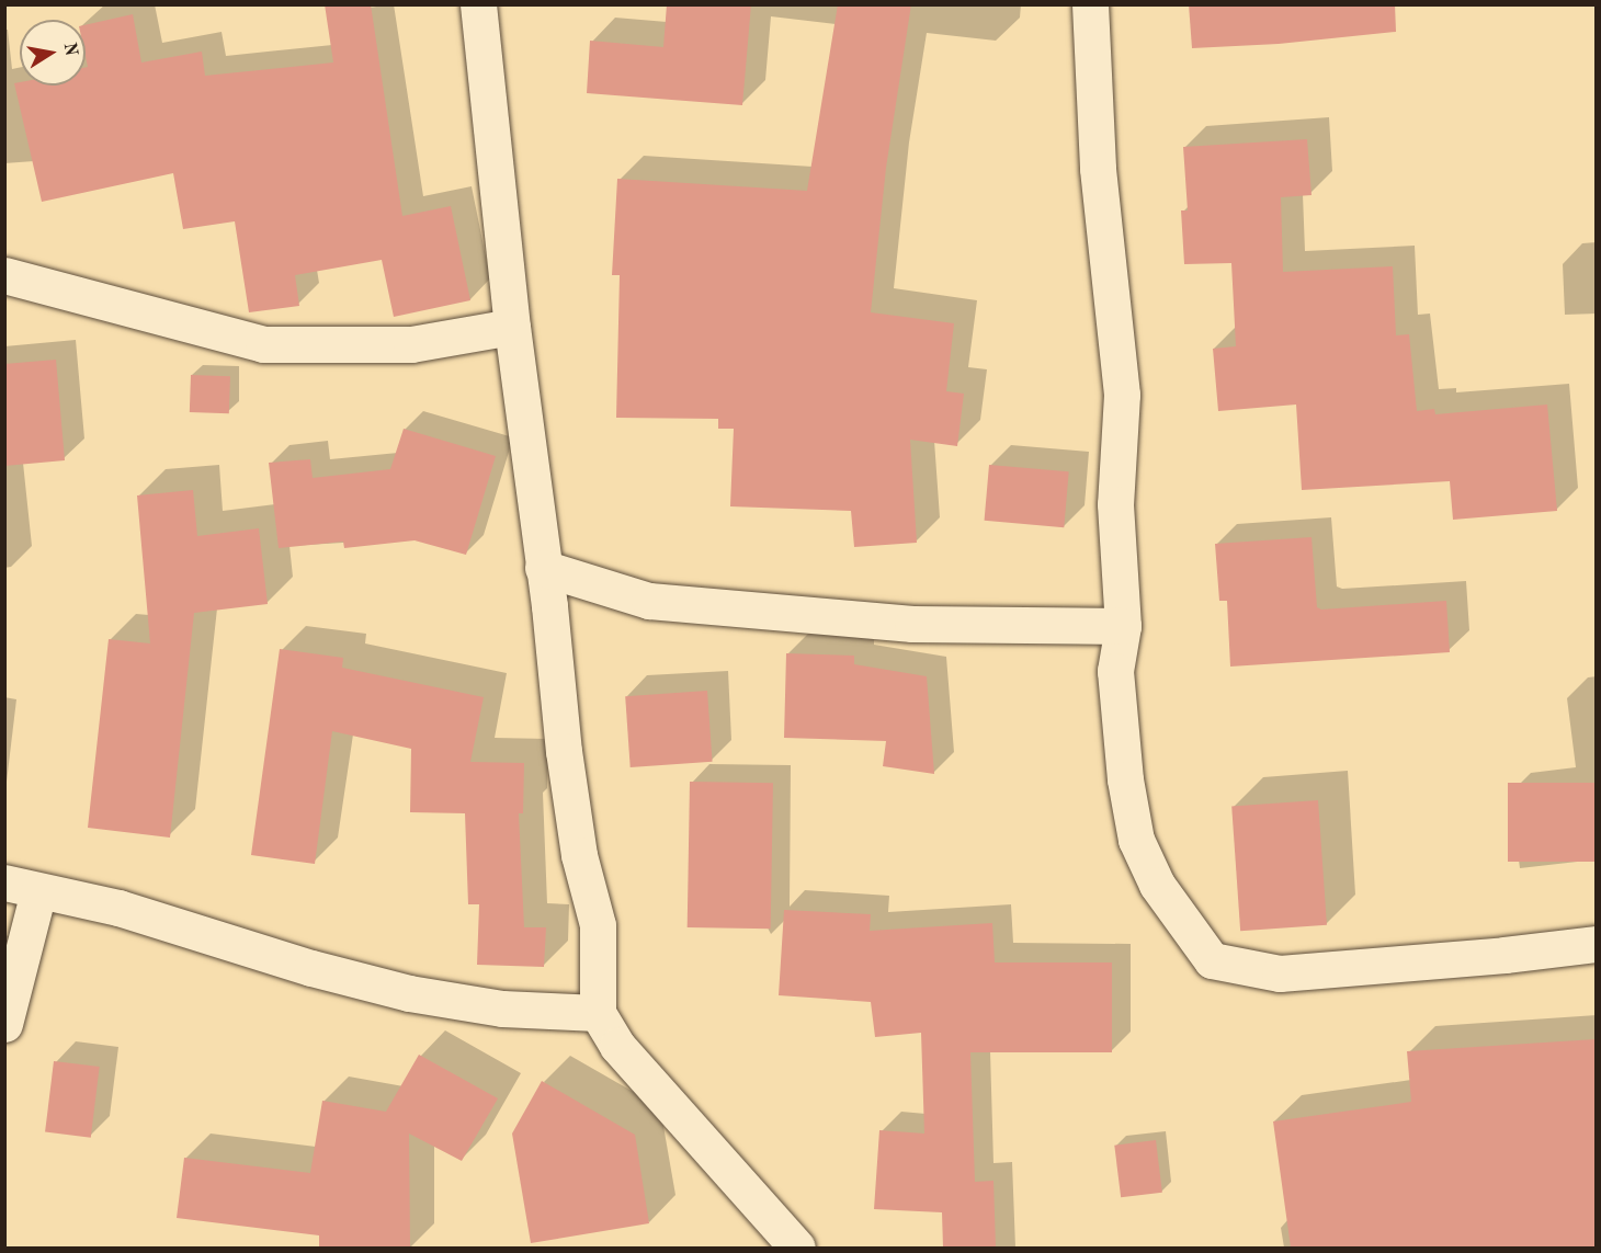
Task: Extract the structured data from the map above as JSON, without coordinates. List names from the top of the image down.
{
  "north": "right"
}
